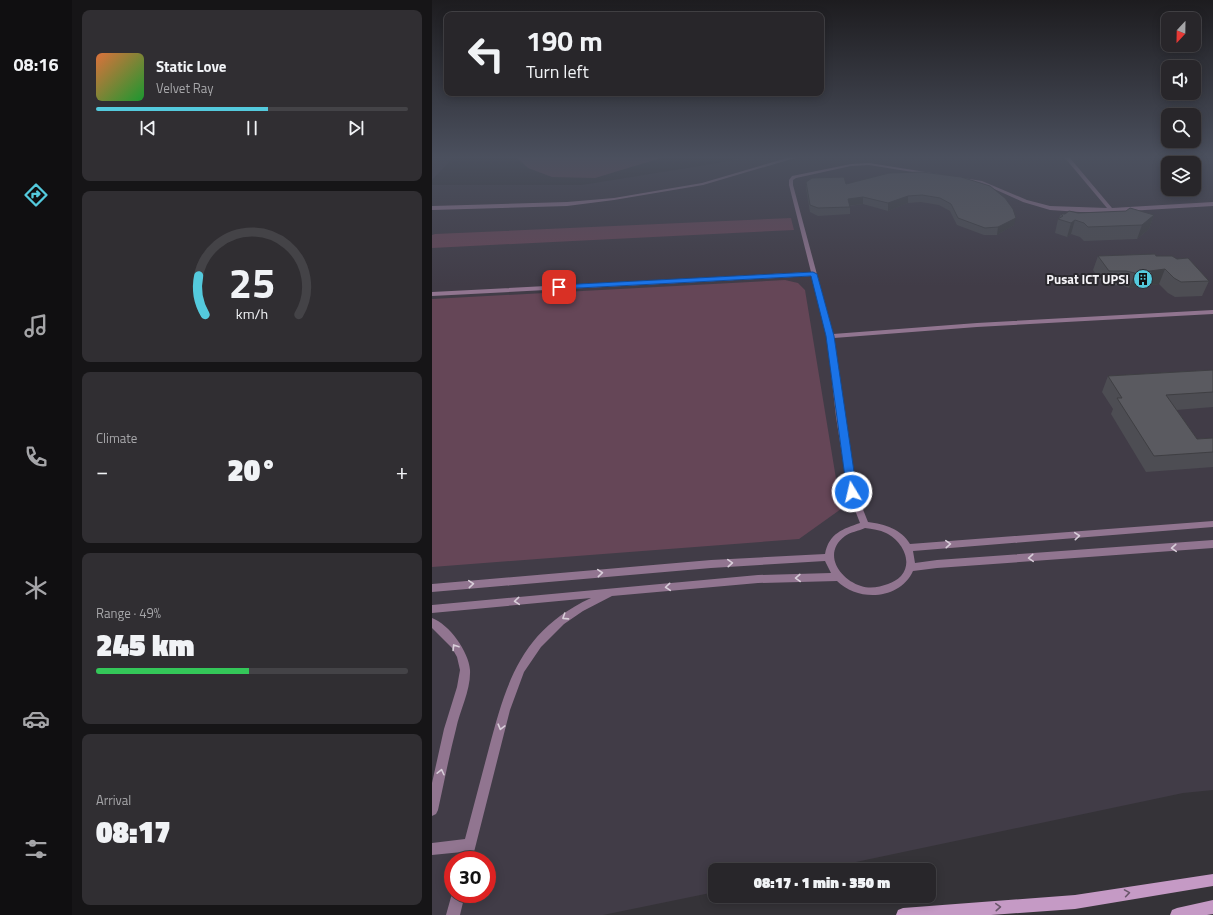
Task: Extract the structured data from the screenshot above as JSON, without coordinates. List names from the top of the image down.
{
  "places": {
    "building": ["Pusat ICT UPSI"]
  },
  "north": "bottom",
  "page": {
    "tabs": "08:16",
    "turn": ["190 m", "Turn left"],
    "song": ["Static Love", "Velvet Ray"],
    "tile": [
      "Climate",
      ["Range · 49%", "245 km"],
      ["Arrival", "08:17"]
    ],
    "heat": ["−", "20°", "+"],
    "limit": "30",
    "trip": "08:17 · 1 min · 350 m",
    "gauge": ["25", "km/h"]
  }
}
